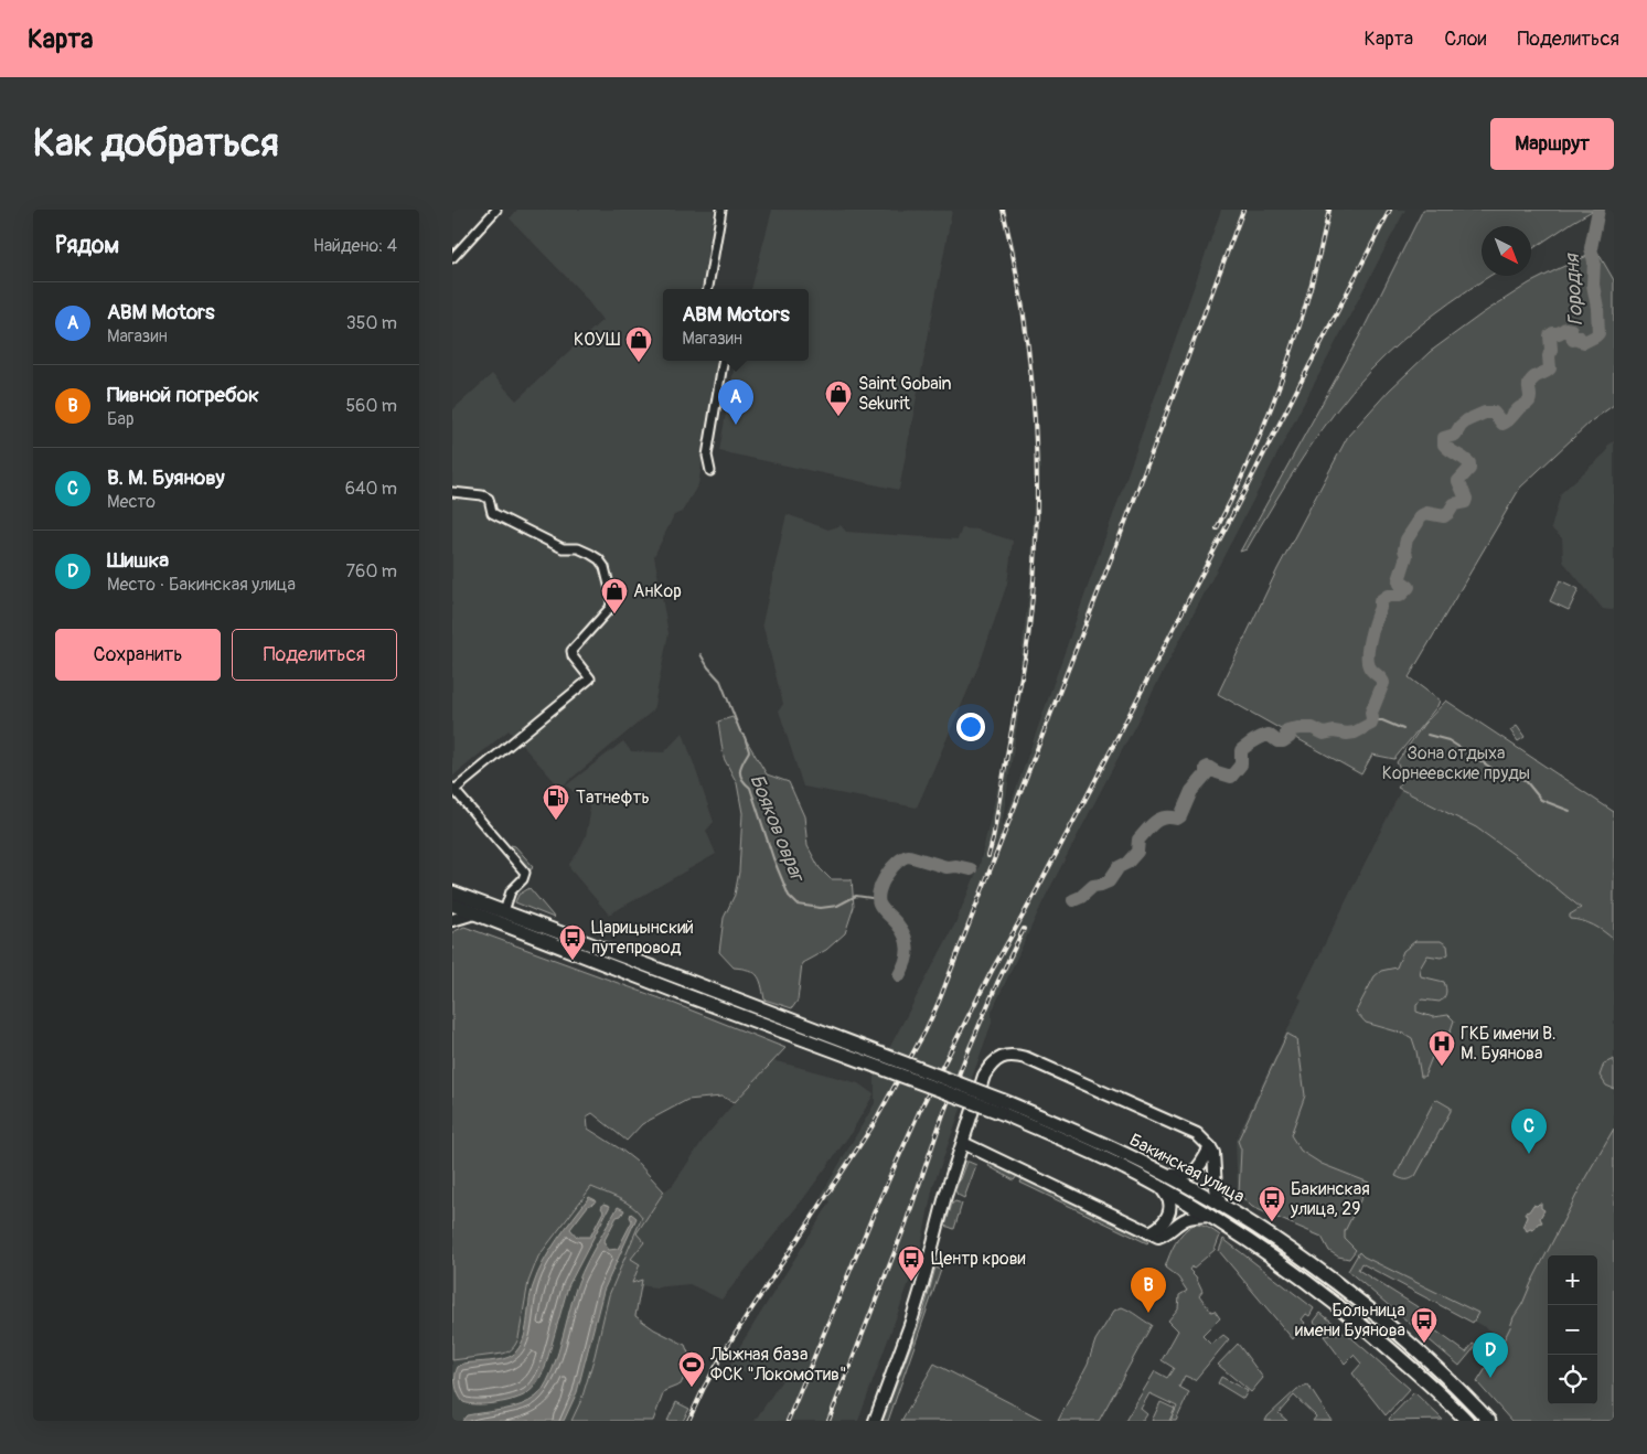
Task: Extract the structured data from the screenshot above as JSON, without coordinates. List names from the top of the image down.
{
  "streets": {
    "main road": ["Бакинская улица"]
  },
  "water": ["Городня", "Бояков овраг"],
  "parks": ["Зона отдыха Корнеевские пруды"],
  "places": {
    "shop": ["КОУШ", "Saint Gobain Sekurit", "АнКор"],
    "fuel station": ["Татнефть"],
    "bus stop": [
      "Царицынский путепровод",
      "Бакинская улица, 29",
      "Центр крови",
      "Больница имени Буянова"
    ],
    "hospital": ["ГКБ имени В. М. Буянова"],
    "sports": ["Лыжная база ФСК \"Локомотив\""]
  },
  "north": "bottom right",
  "page": {
    "header": "Карта",
    "nav": ["Карта", "Слои", "Поделиться"],
    "buttons": [
      "Маршрут",
      ["Сохранить", "Поделиться"]
    ],
    "title": "Как добраться",
    "heading": ["Рядом", "Найдено: 4"],
    "list": [
      {
        "mark": "A",
        "name": "ABM Motors",
        "note": "Магазин",
        "value": "350 m"
      },
      {
        "mark": "B",
        "name": "Пивной погребок",
        "note": "Бар",
        "value": "560 m"
      },
      {
        "mark": "C",
        "name": "В. М. Буянову",
        "note": "Место",
        "value": "640 m"
      },
      {
        "mark": "D",
        "name": "Шишка",
        "note": "Место · Бакинская улица",
        "value": "760 m"
      }
    ],
    "popup": ["ABM Motors", "Магазин"],
    "pins": [
      "A",
      "C",
      "B",
      "D"
    ],
    "map_buttons": ["+", "−"]
  }
}
